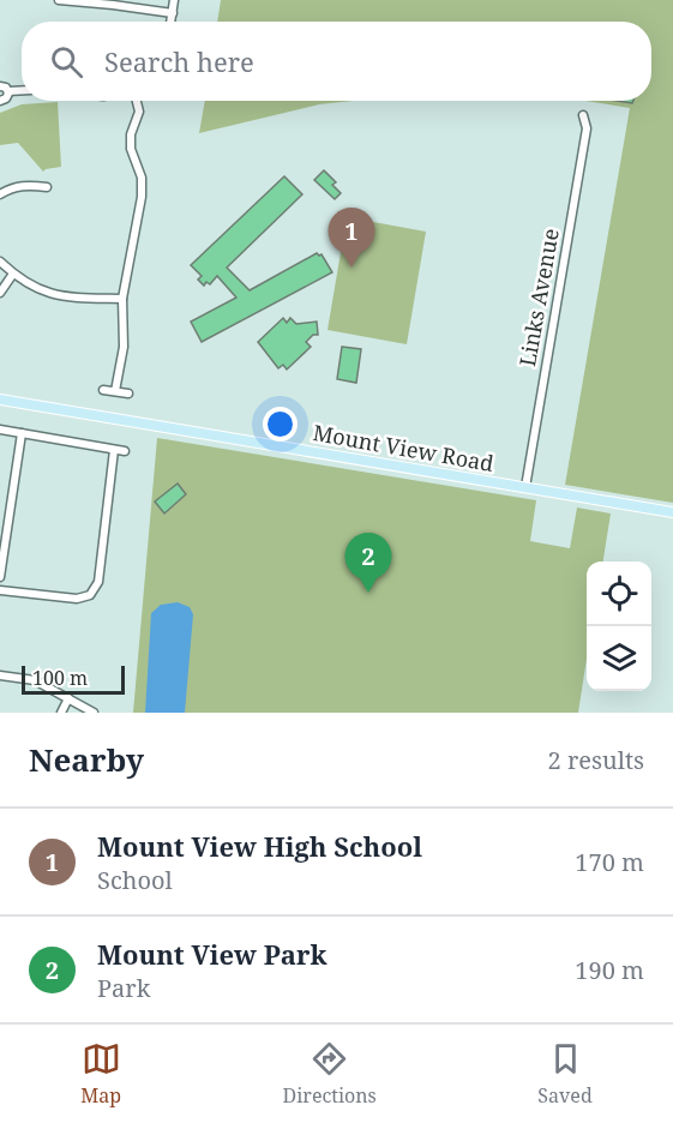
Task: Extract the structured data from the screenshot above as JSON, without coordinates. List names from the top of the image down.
{
  "streets": {
    "main road": ["Mount View Road"],
    "street": ["Links Avenue"]
  },
  "crossings": [
    ["Links Avenue", "Mount View Road"]
  ],
  "scale_bar": "100 m",
  "page": {
    "search": "Search here",
    "pins": ["1", "2"],
    "scale": "100 m",
    "heading": ["Nearby", "2 results"],
    "list": [
      {
        "mark": "1",
        "name": "Mount View High School",
        "note": "School",
        "value": "170 m"
      },
      {
        "mark": "2",
        "name": "Mount View Park",
        "note": "Park",
        "value": "190 m"
      }
    ],
    "nav": ["Map", "Directions", "Saved"]
  }
}
